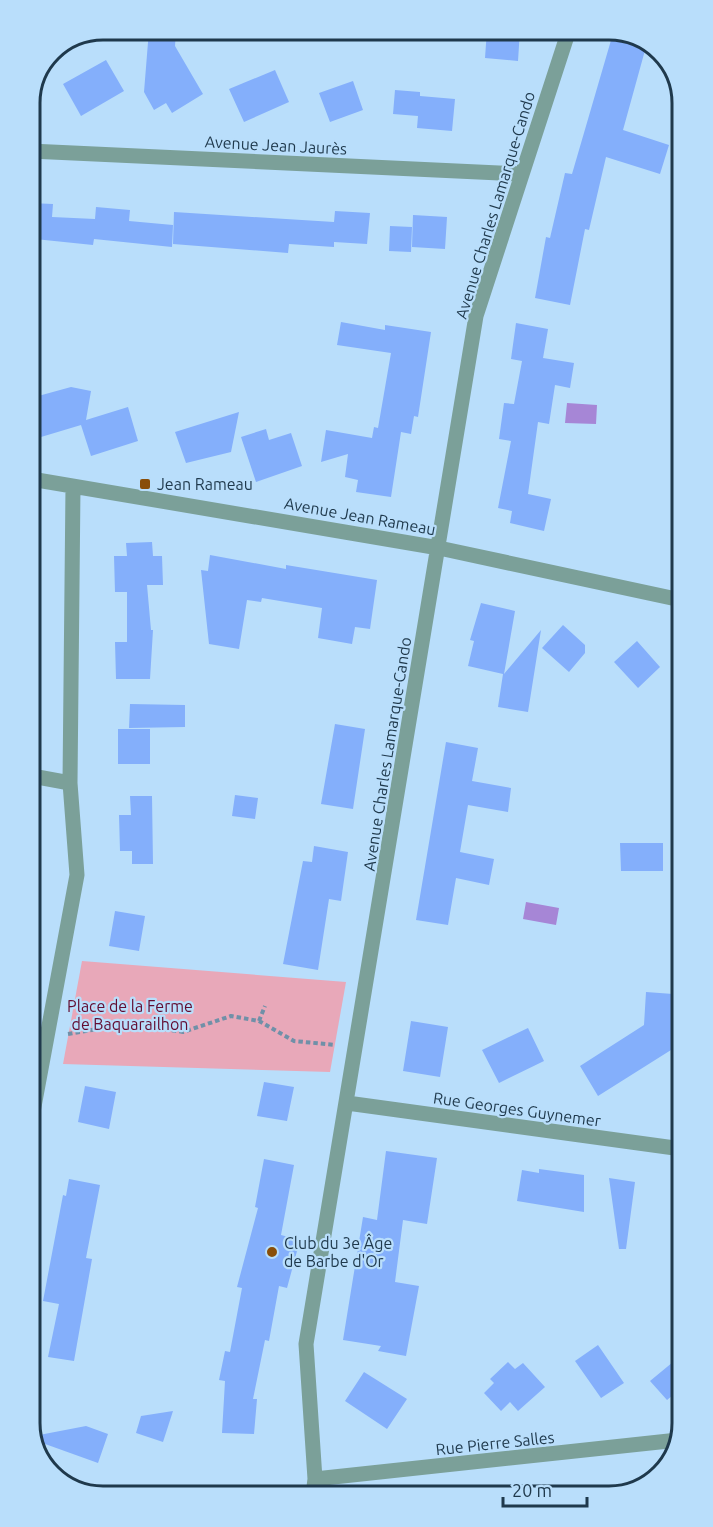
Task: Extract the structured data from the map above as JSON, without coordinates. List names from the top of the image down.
{
  "streets": {
    "street": [
      "Avenue Jean Jaurès",
      "Avenue Charles Lamarque-Cando",
      "Avenue Jean Rameau",
      "Rue Georges Guynemer",
      "Rue Pierre Salles"
    ]
  },
  "crossings": [
    ["Avenue Jean Jaurès", "Avenue Charles Lamarque-Cando"],
    ["Avenue Charles Lamarque-Cando", "Avenue Jean Rameau"],
    ["Avenue Charles Lamarque-Cando", "Rue Georges Guynemer"],
    ["Avenue Charles Lamarque-Cando", "Rue Pierre Salles"]
  ],
  "parks": ["Place de la Ferme de Baquarailhon"],
  "places": {
    "transit": ["Jean Rameau"],
    "other": ["Club du 3e Âge de Barbe d'Or"]
  },
  "scale_bar": "20 m"
}
